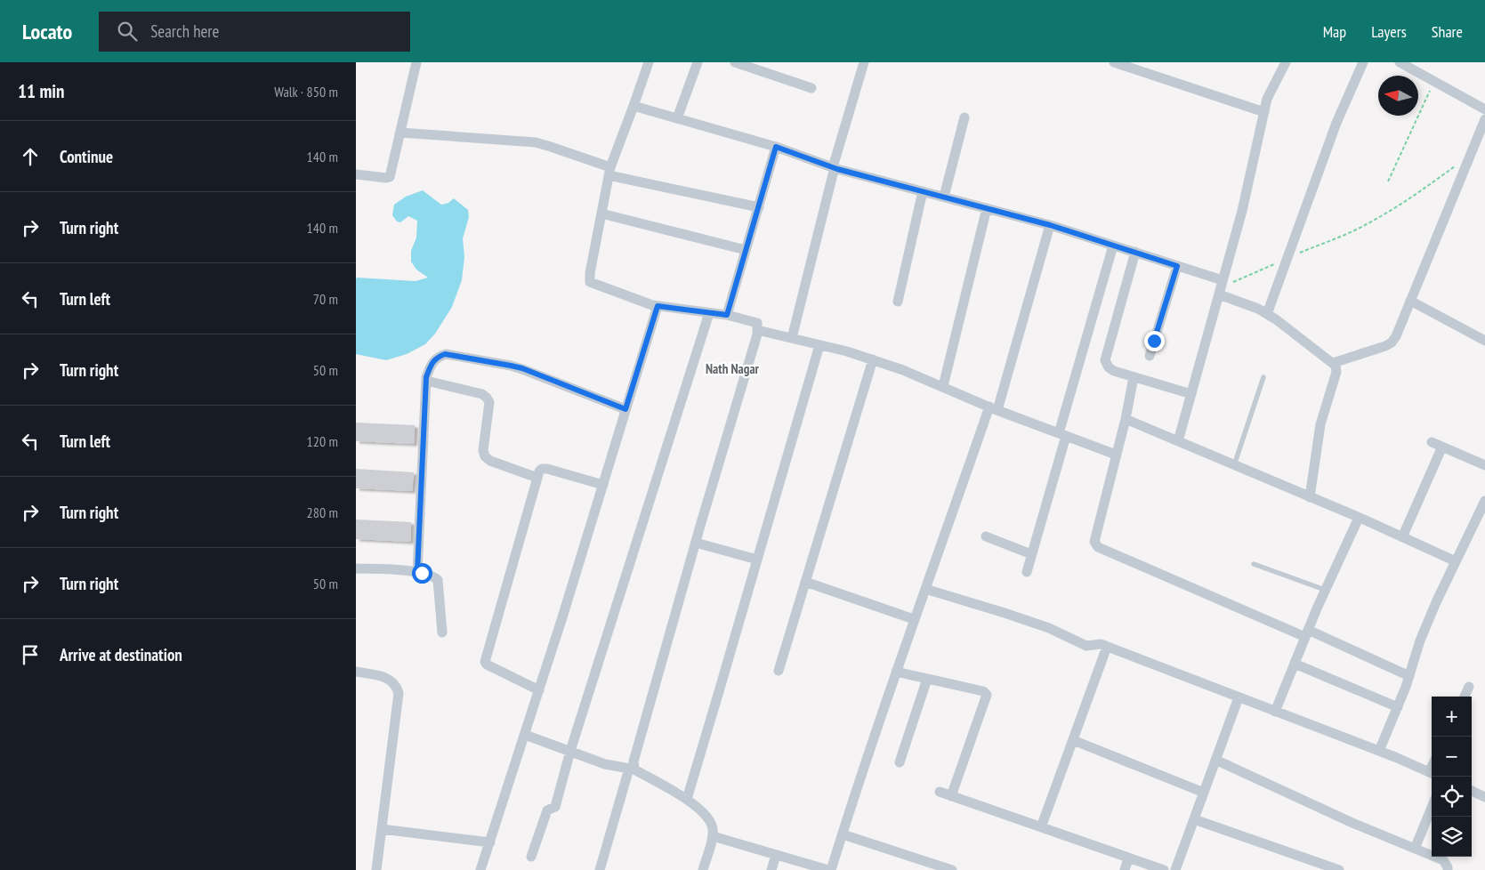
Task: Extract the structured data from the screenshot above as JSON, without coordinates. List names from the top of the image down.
{
  "districts": ["Nath Nagar"],
  "north": "left",
  "page": {
    "header": "Locato",
    "search": "Search here",
    "nav": ["Map", "Layers", "Share"],
    "heading": ["11 min", "Walk · 850 m"],
    "list": [
      ["Continue", "140 m"],
      ["Turn right", "140 m"],
      ["Turn left", "70 m"],
      ["Turn right", "50 m"],
      ["Turn left", "120 m"],
      ["Turn right", "280 m"],
      ["Turn right", "50 m"],
      "Arrive at destination"
    ],
    "map_buttons": ["+", "−"]
  }
}
